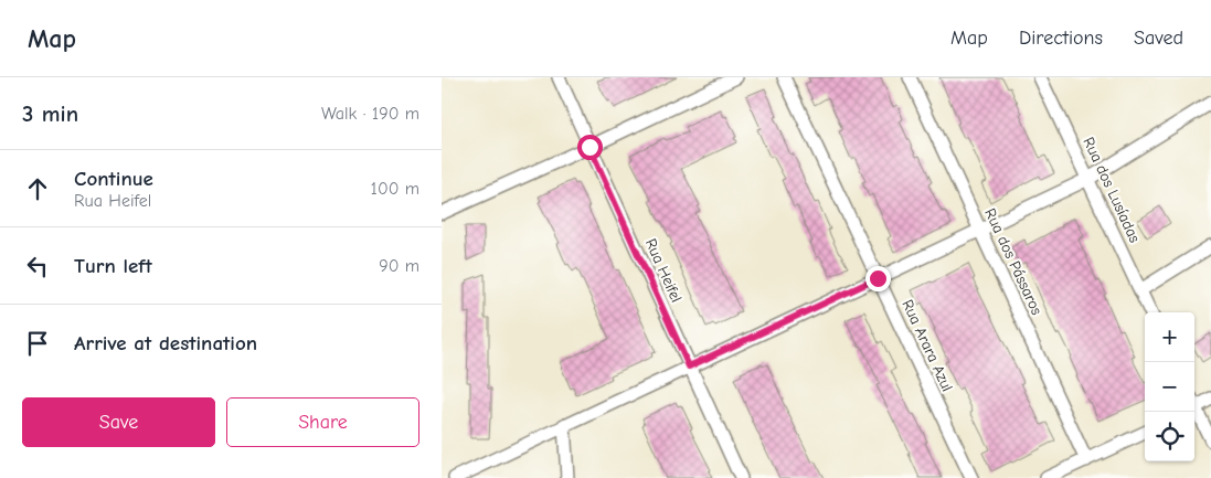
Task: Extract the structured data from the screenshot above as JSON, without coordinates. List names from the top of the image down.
{
  "streets": {
    "street": [
      "Rua dos Lusíadas",
      "Rua dos Pássaros",
      "Rua Heifel",
      "Rua Arara Azul"
    ]
  },
  "page": {
    "header": "Map",
    "nav": ["Map", "Directions", "Saved"],
    "heading": ["3 min", "Walk · 190 m"],
    "list": [
      ["Continue", "Rua Heifel", "100 m"],
      ["Turn left", "90 m"],
      "Arrive at destination"
    ],
    "map_buttons": ["+", "−"],
    "buttons": ["Save", "Share"]
  }
}
